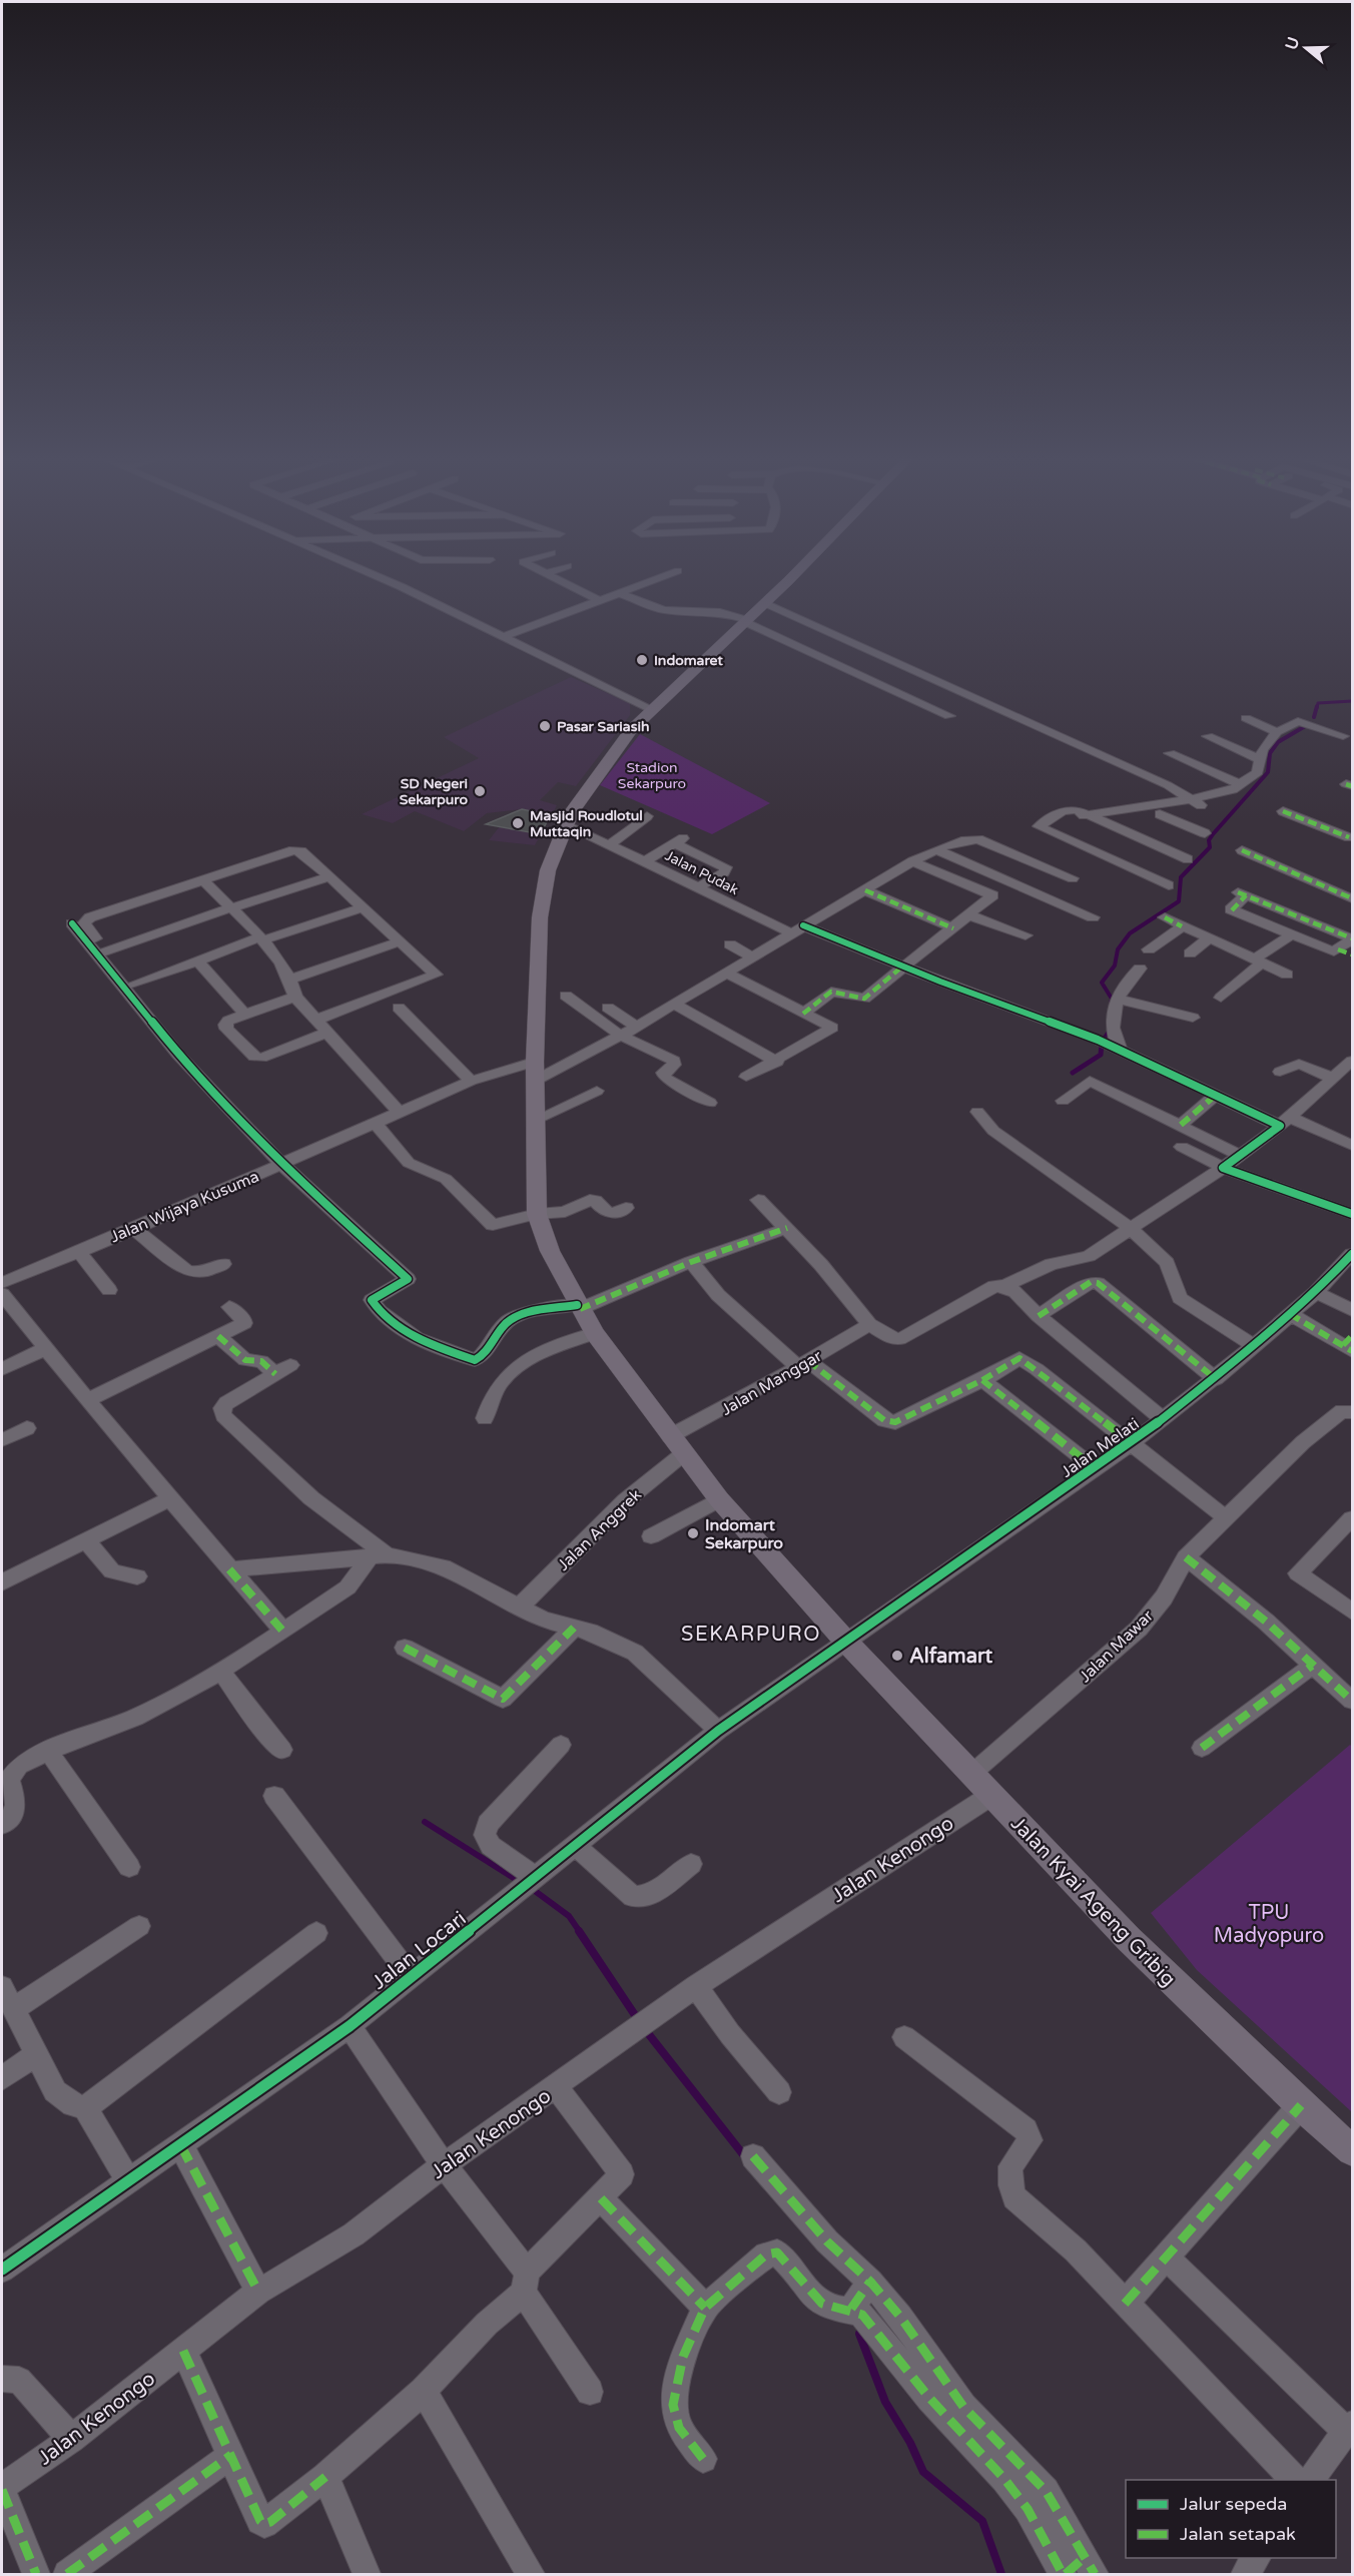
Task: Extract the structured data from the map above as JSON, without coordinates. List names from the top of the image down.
{
  "streets": {
    "main road": ["Jalan Kyai Ageng Gribig"],
    "street": [
      "Jalan Pudak",
      "Jalan Wijaya Kusuma",
      "Jalan Manggar",
      "Jalan Melati",
      "Jalan Anggrek",
      "Jalan Mawar",
      "Jalan Kenongo",
      "Jalan Locari"
    ]
  },
  "crossings": [
    ["Jalan Pudak", "Jalan Wijaya Kusuma"],
    ["Jalan Pudak", "Jalan Kyai Ageng Gribig"],
    ["Jalan Wijaya Kusuma", "Jalan Kyai Ageng Gribig"],
    ["Jalan Manggar", "Jalan Kyai Ageng Gribig"],
    ["Jalan Melati", "Jalan Kyai Ageng Gribig"],
    ["Jalan Melati", "Jalan Locari"],
    ["Jalan Anggrek", "Jalan Kyai Ageng Gribig"],
    ["Jalan Mawar", "Jalan Kyai Ageng Gribig"],
    ["Jalan Kenongo", "Jalan Kyai Ageng Gribig"],
    ["Jalan Kyai Ageng Gribig", "Jalan Locari"]
  ],
  "districts": ["SEKARPURO"],
  "parks": ["Stadion Sekarpuro", "TPU Madyopuro"],
  "places": [
    "Indomaret",
    "Pasar Sariasih",
    "SD Negeri Sekarpuro",
    "Masjid Roudlotul Muttaqin",
    "Indomart Sekarpuro",
    "Alfamart"
  ],
  "legend": ["Jalur sepeda", "Jalan setapak"],
  "north": "left"
}
